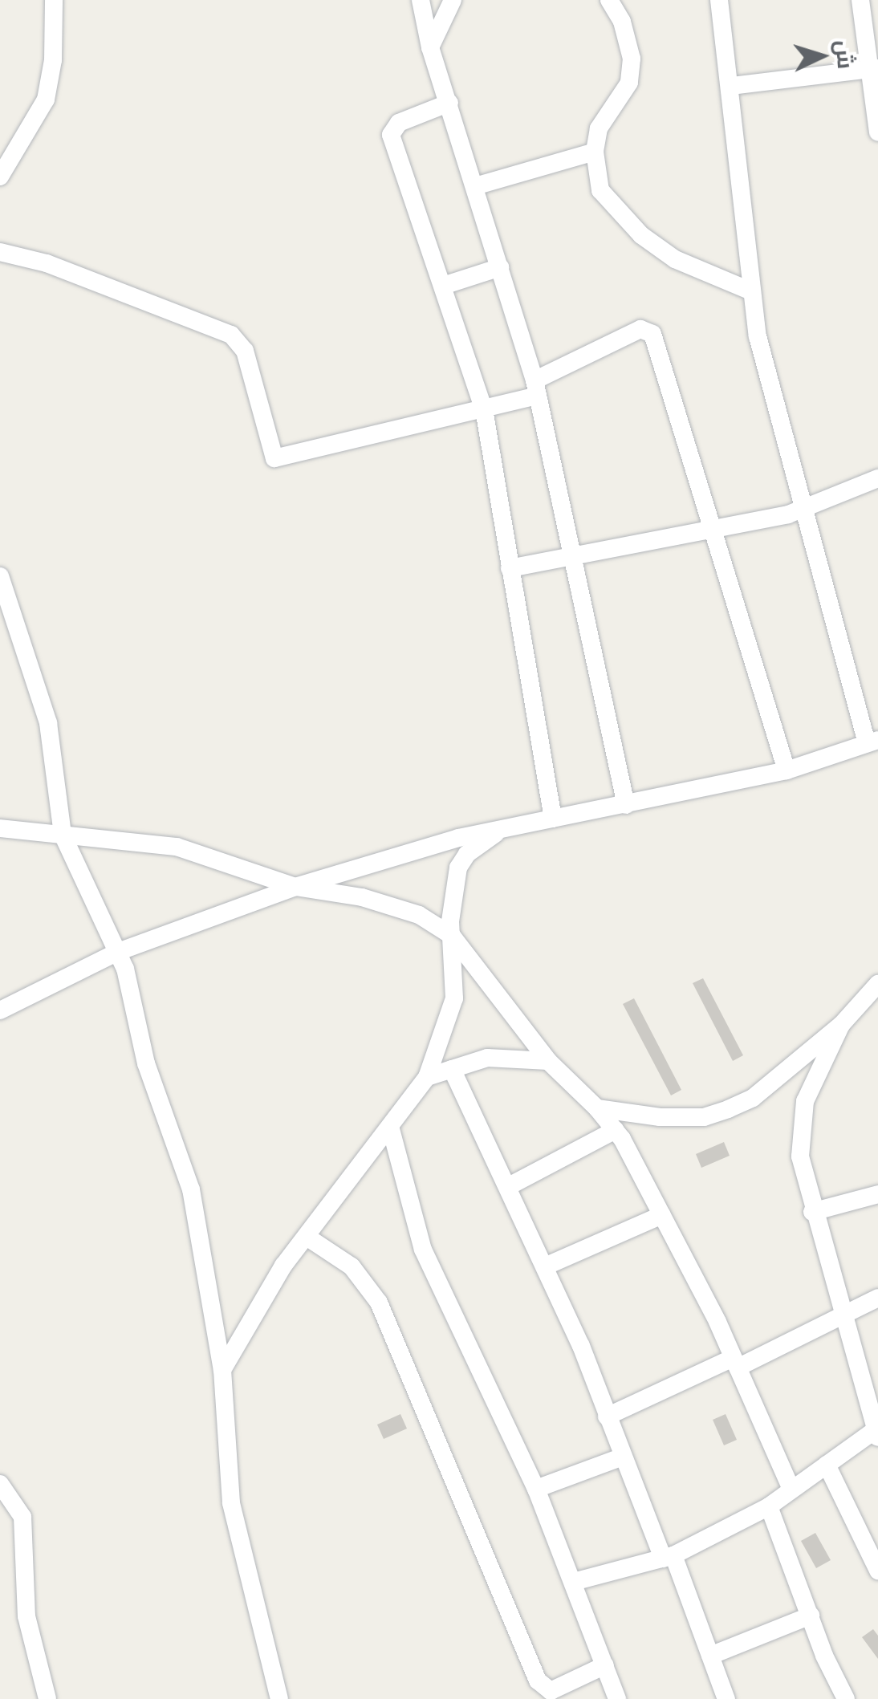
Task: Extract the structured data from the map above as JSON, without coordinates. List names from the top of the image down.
{
  "north": "right"
}
